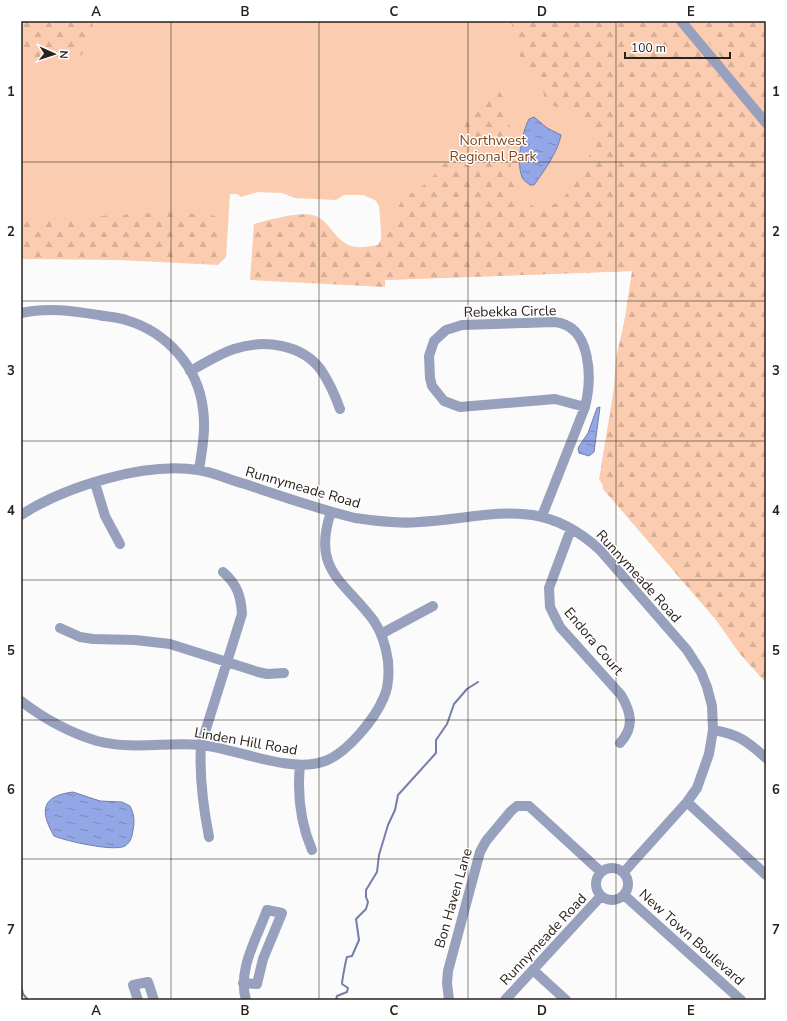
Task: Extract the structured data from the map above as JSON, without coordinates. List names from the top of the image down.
{
  "streets": {
    "street": [
      "Rebekka Circle",
      "Runnymeade Road",
      "Endora Court",
      "Linden Hill Road",
      "Bon Haven Lane",
      "New Town Boulevard"
    ]
  },
  "crossings": [
    ["Rebekka Circle", "Runnymeade Road"],
    ["Runnymeade Road", "Endora Court"],
    ["Runnymeade Road", "Linden Hill Road"],
    ["Runnymeade Road", "Bon Haven Lane"],
    ["Runnymeade Road", "New Town Boulevard"],
    ["Bon Haven Lane", "New Town Boulevard"]
  ],
  "parks": ["Northwest Regional Park"],
  "scale_bar": "100 m",
  "north": "right",
  "grid": {
    "columns": [
      "A",
      "B",
      "C",
      "D",
      "E"
    ],
    "rows": [
      "1",
      "2",
      "3",
      "4",
      "5",
      "6",
      "7"
    ]
  }
}
